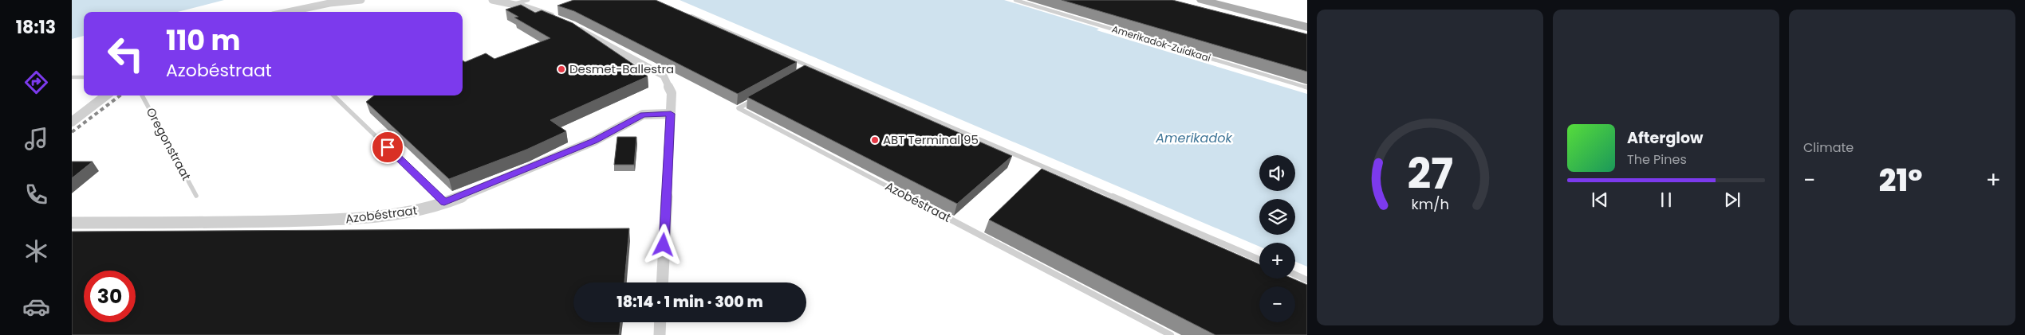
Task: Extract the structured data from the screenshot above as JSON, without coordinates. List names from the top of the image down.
{
  "streets": {
    "street": ["Azobéstraat"],
    "lane": ["Amerikadok-Zuidkaai", "Oregonstraat"]
  },
  "water": ["Amerikadok"],
  "places": ["Desmet-Ballestra", "ABT Terminal 95"],
  "page": {
    "tabs": "18:13",
    "tile": "Climate",
    "turn": ["110 m", "Azobéstraat"],
    "song": ["Afterglow", "The Pines"],
    "map_buttons": ["+", "−"],
    "heat": ["−", "21°", "+"],
    "limit": "30",
    "trip": "18:14 · 1 min · 300 m",
    "gauge": ["27", "km/h"]
  }
}
